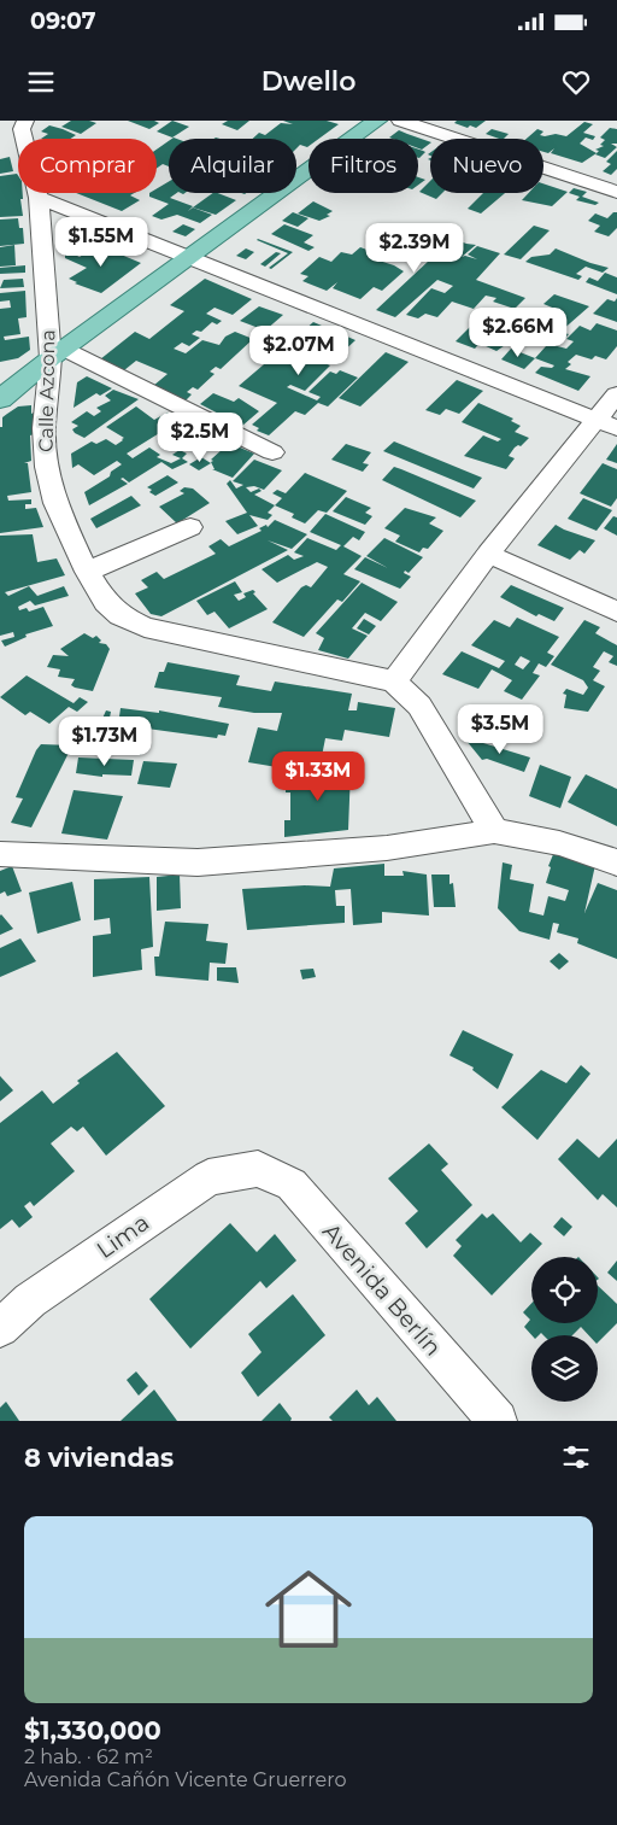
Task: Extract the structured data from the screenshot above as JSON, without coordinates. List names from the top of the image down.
{
  "streets": {
    "street": ["Calle Azcona", "Lima", "Avenida Berlín"]
  },
  "crossings": [
    ["Lima", "Avenida Berlín"]
  ],
  "page": {
    "status": "09:07",
    "header": "Dwello",
    "chip": [
      "Comprar",
      "Alquilar",
      "Filtros",
      "Nuevo"
    ],
    "price": [
      "$1.55M",
      "$2.39M",
      "$2.66M",
      "$2.07M",
      "$2.5M",
      "$3.5M",
      "$1.73M",
      "$1.33M"
    ],
    "heading": "8 viviendas",
    "list": [
      {
        "name": "$1,330,000",
        "note": "2 hab. · 62 m² · Avenida Cañón Vicente Gruerrero"
      }
    ]
  }
}
